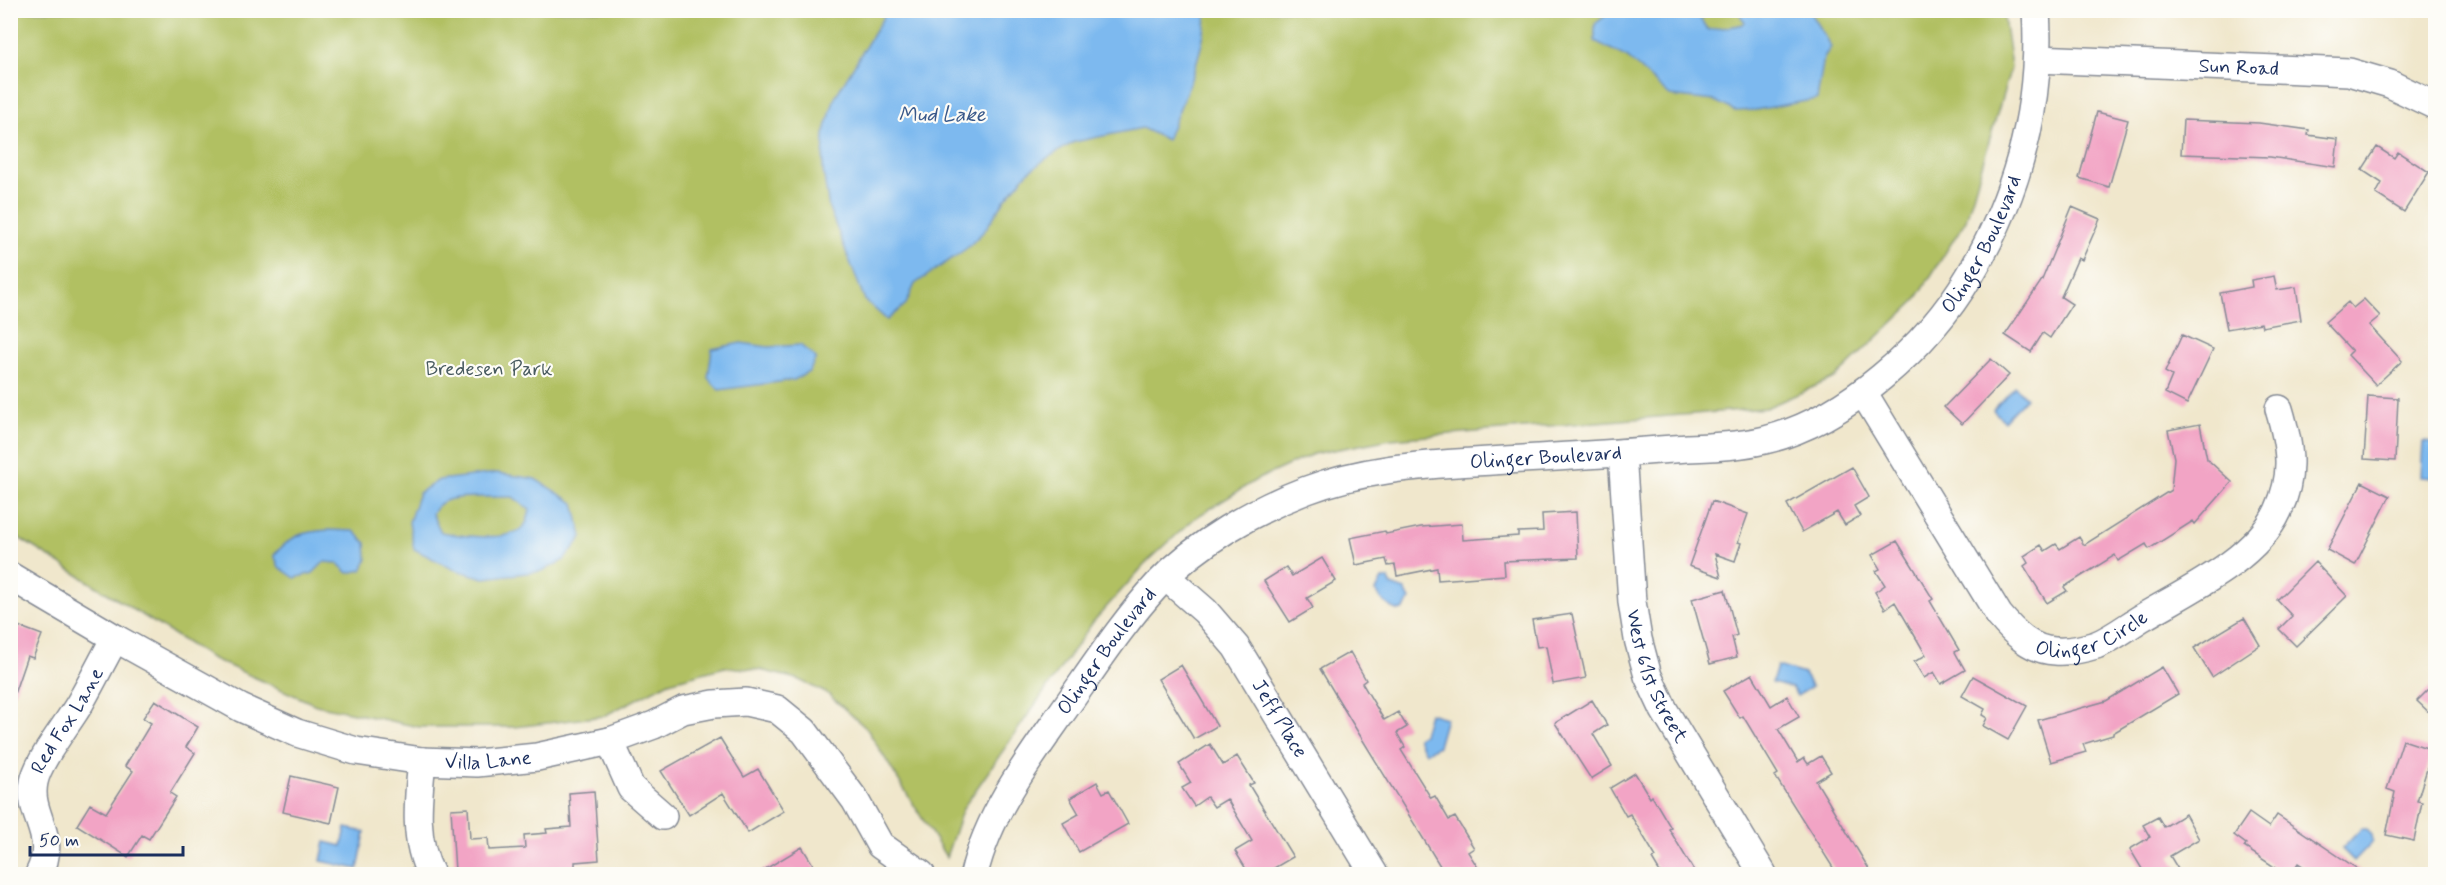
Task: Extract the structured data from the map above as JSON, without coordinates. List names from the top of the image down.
{
  "streets": {
    "street": [
      "Sun Road",
      "Olinger Boulevard",
      "Olinger Circle",
      "West 61st Street",
      "Jeff Place",
      "Red Fox Lane",
      "Villa Lane"
    ]
  },
  "crossings": [
    ["Sun Road", "Olinger Boulevard"],
    ["Olinger Boulevard", "Olinger Circle"],
    ["Olinger Boulevard", "West 61st Street"],
    ["Olinger Boulevard", "Jeff Place"],
    ["Red Fox Lane", "Villa Lane"]
  ],
  "water": ["Mud Lake"],
  "parks": ["Bredesen Park"],
  "scale_bar": "50 m"
}
